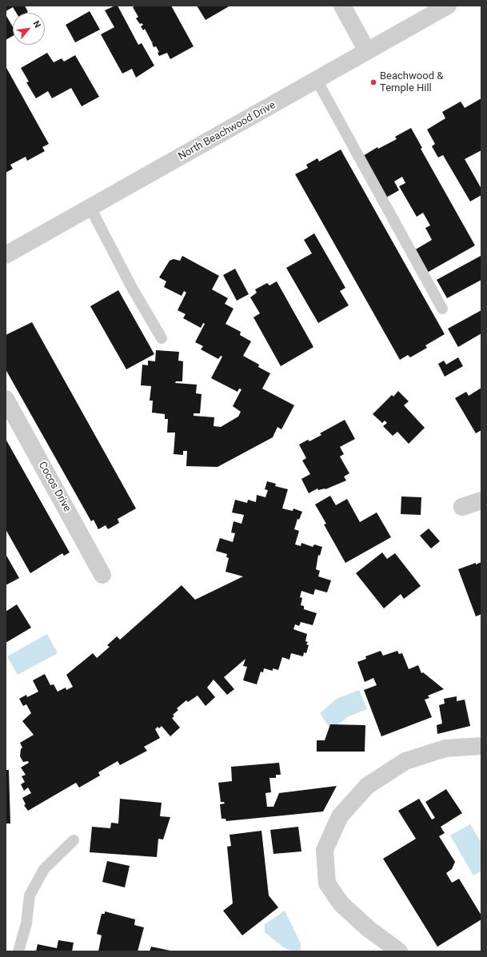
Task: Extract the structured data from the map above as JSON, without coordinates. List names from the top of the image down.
{
  "streets": {
    "street": ["North Beachwood Drive", "Cocos Drive"]
  },
  "places": ["Beachwood & Temple Hill"],
  "north": "top right"
}
